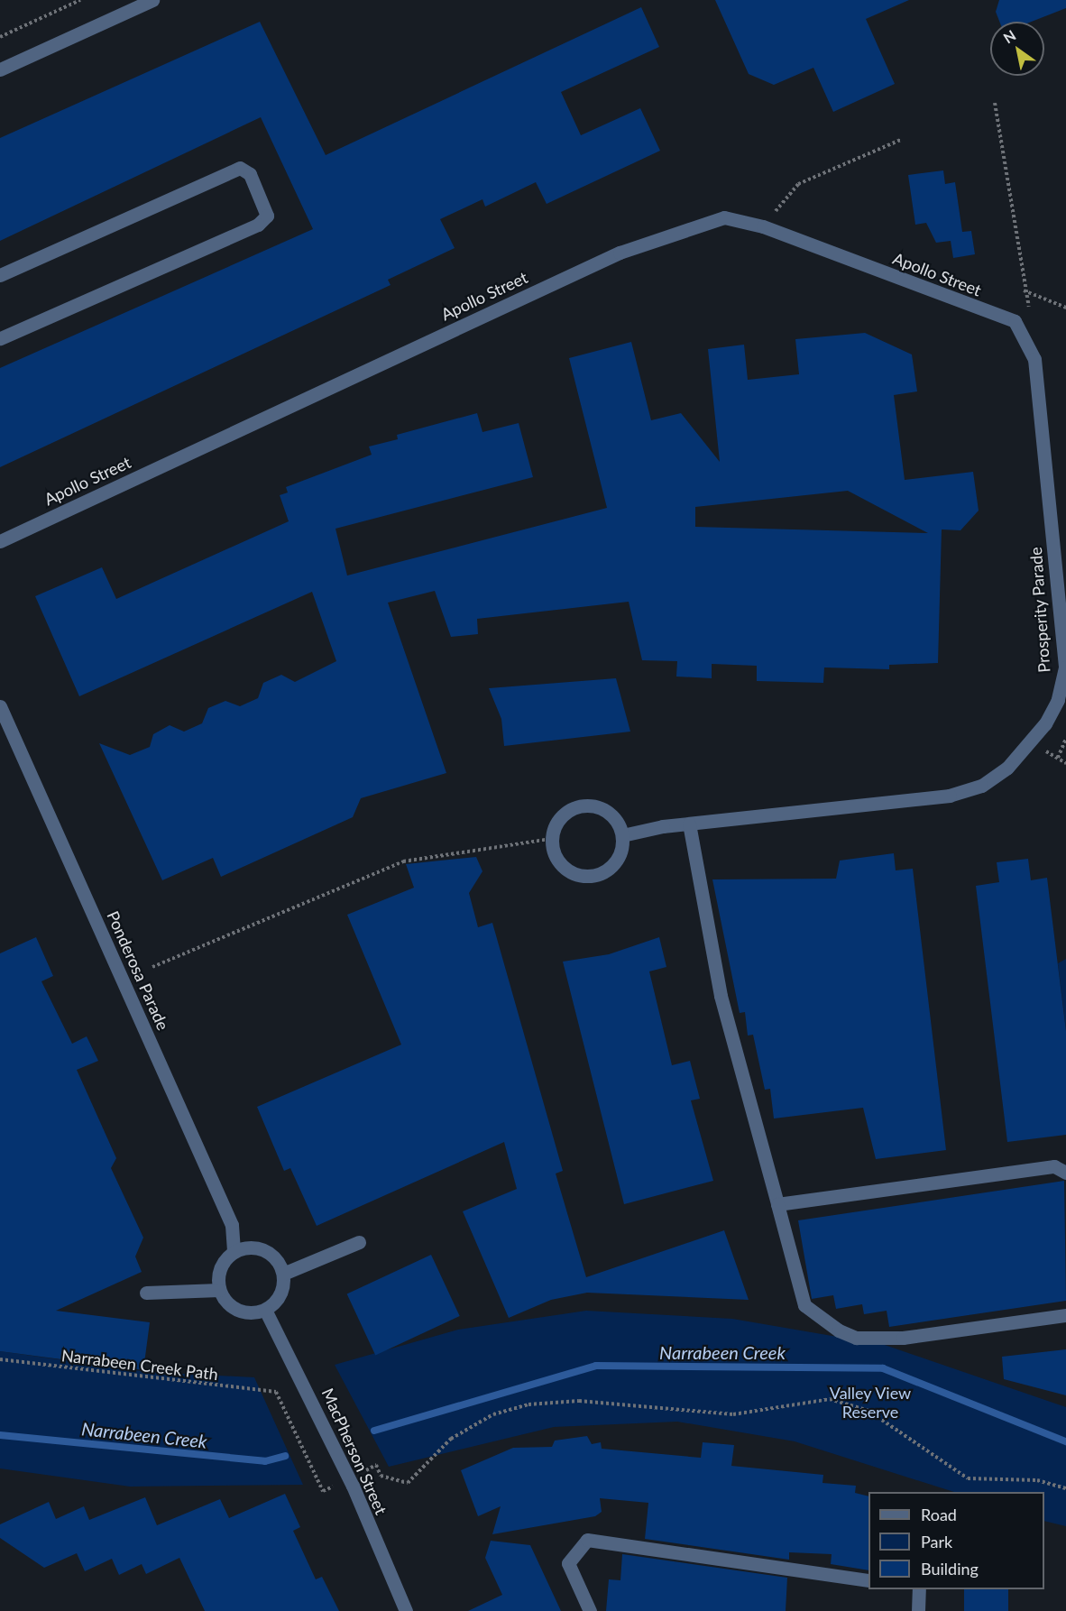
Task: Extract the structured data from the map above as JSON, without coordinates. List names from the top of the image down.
{
  "streets": {
    "street": [
      "Apollo Street",
      "Prosperity Parade",
      "Ponderosa Parade",
      "MacPherson Street"
    ],
    "path": ["Narrabeen Creek Path"]
  },
  "crossings": [
    ["Apollo Street", "Prosperity Parade"],
    ["Ponderosa Parade", "MacPherson Street"]
  ],
  "water": ["Narrabeen Creek"],
  "parks": ["Valley View Reserve"],
  "legend": ["Road", "Park", "Building"],
  "north": "top left"
}
